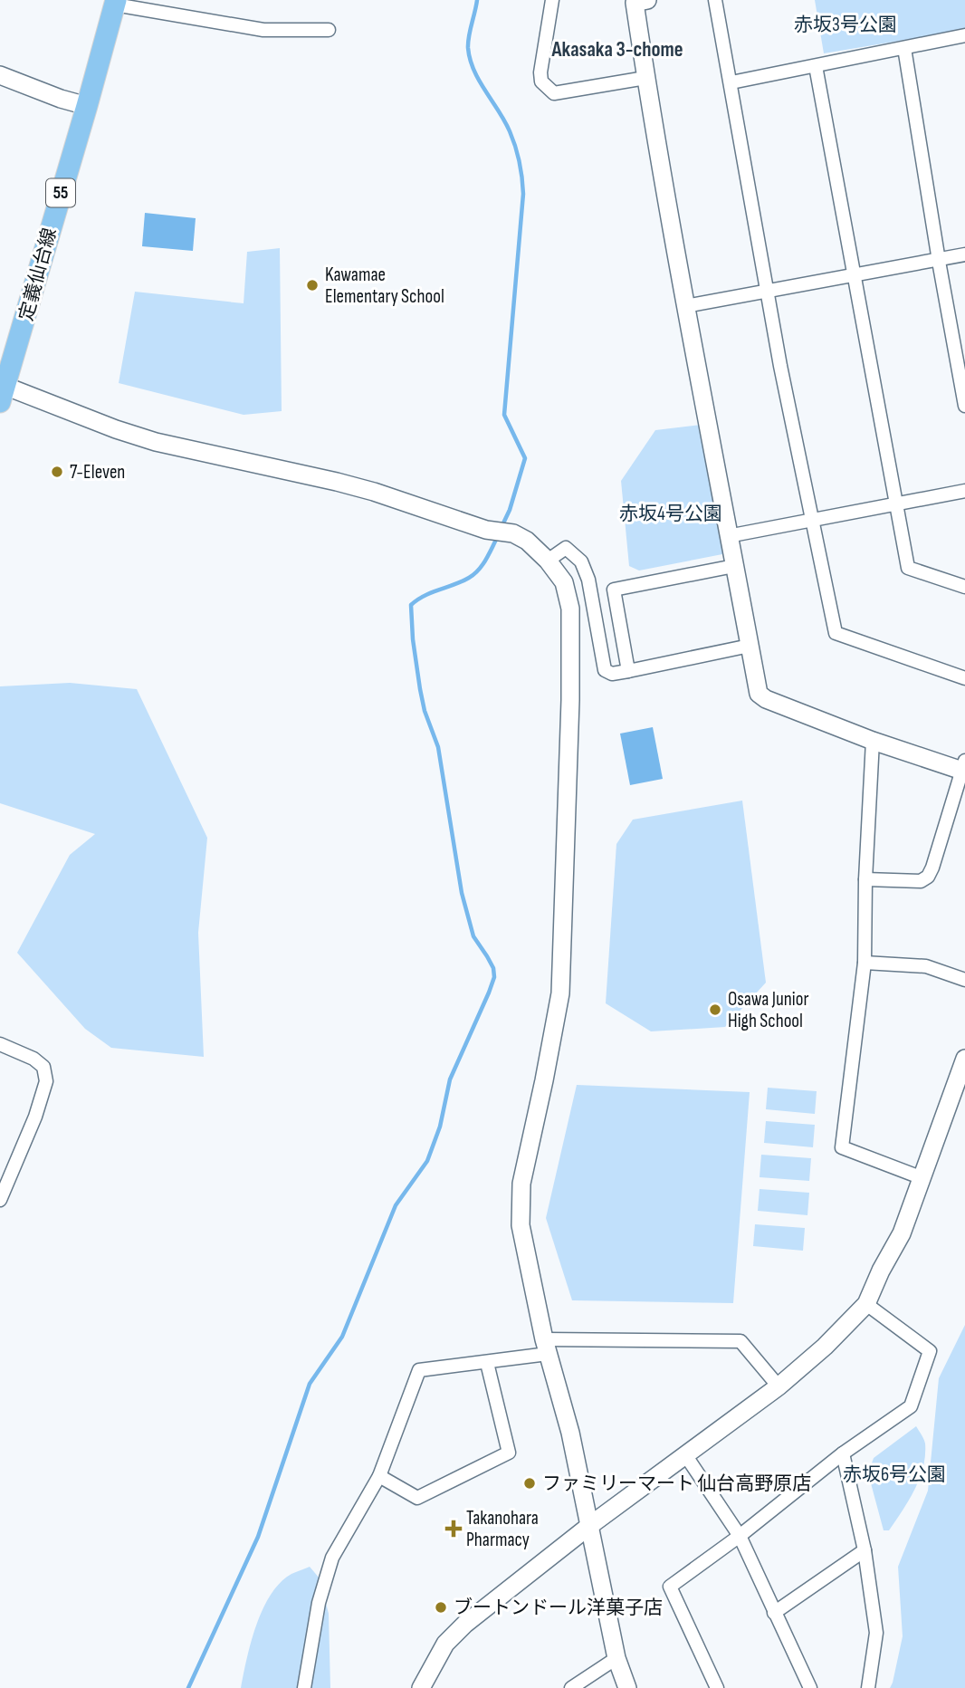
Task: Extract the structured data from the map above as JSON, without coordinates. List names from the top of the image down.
{
  "streets": {
    "main road": ["55", "定義仙台線"]
  },
  "districts": ["Akasaka 3-chome"],
  "parks": ["赤坂3号公園", "赤坂4号公園", "赤坂6号公園"],
  "places": {
    "other": [
      "Kawamae Elementary School",
      "7-Eleven",
      "Osawa Junior High School",
      "ファミリーマート 仙台高野原店",
      "ブートンドール洋菓子店"
    ],
    "health": ["Takanohara Pharmacy"]
  }
}
